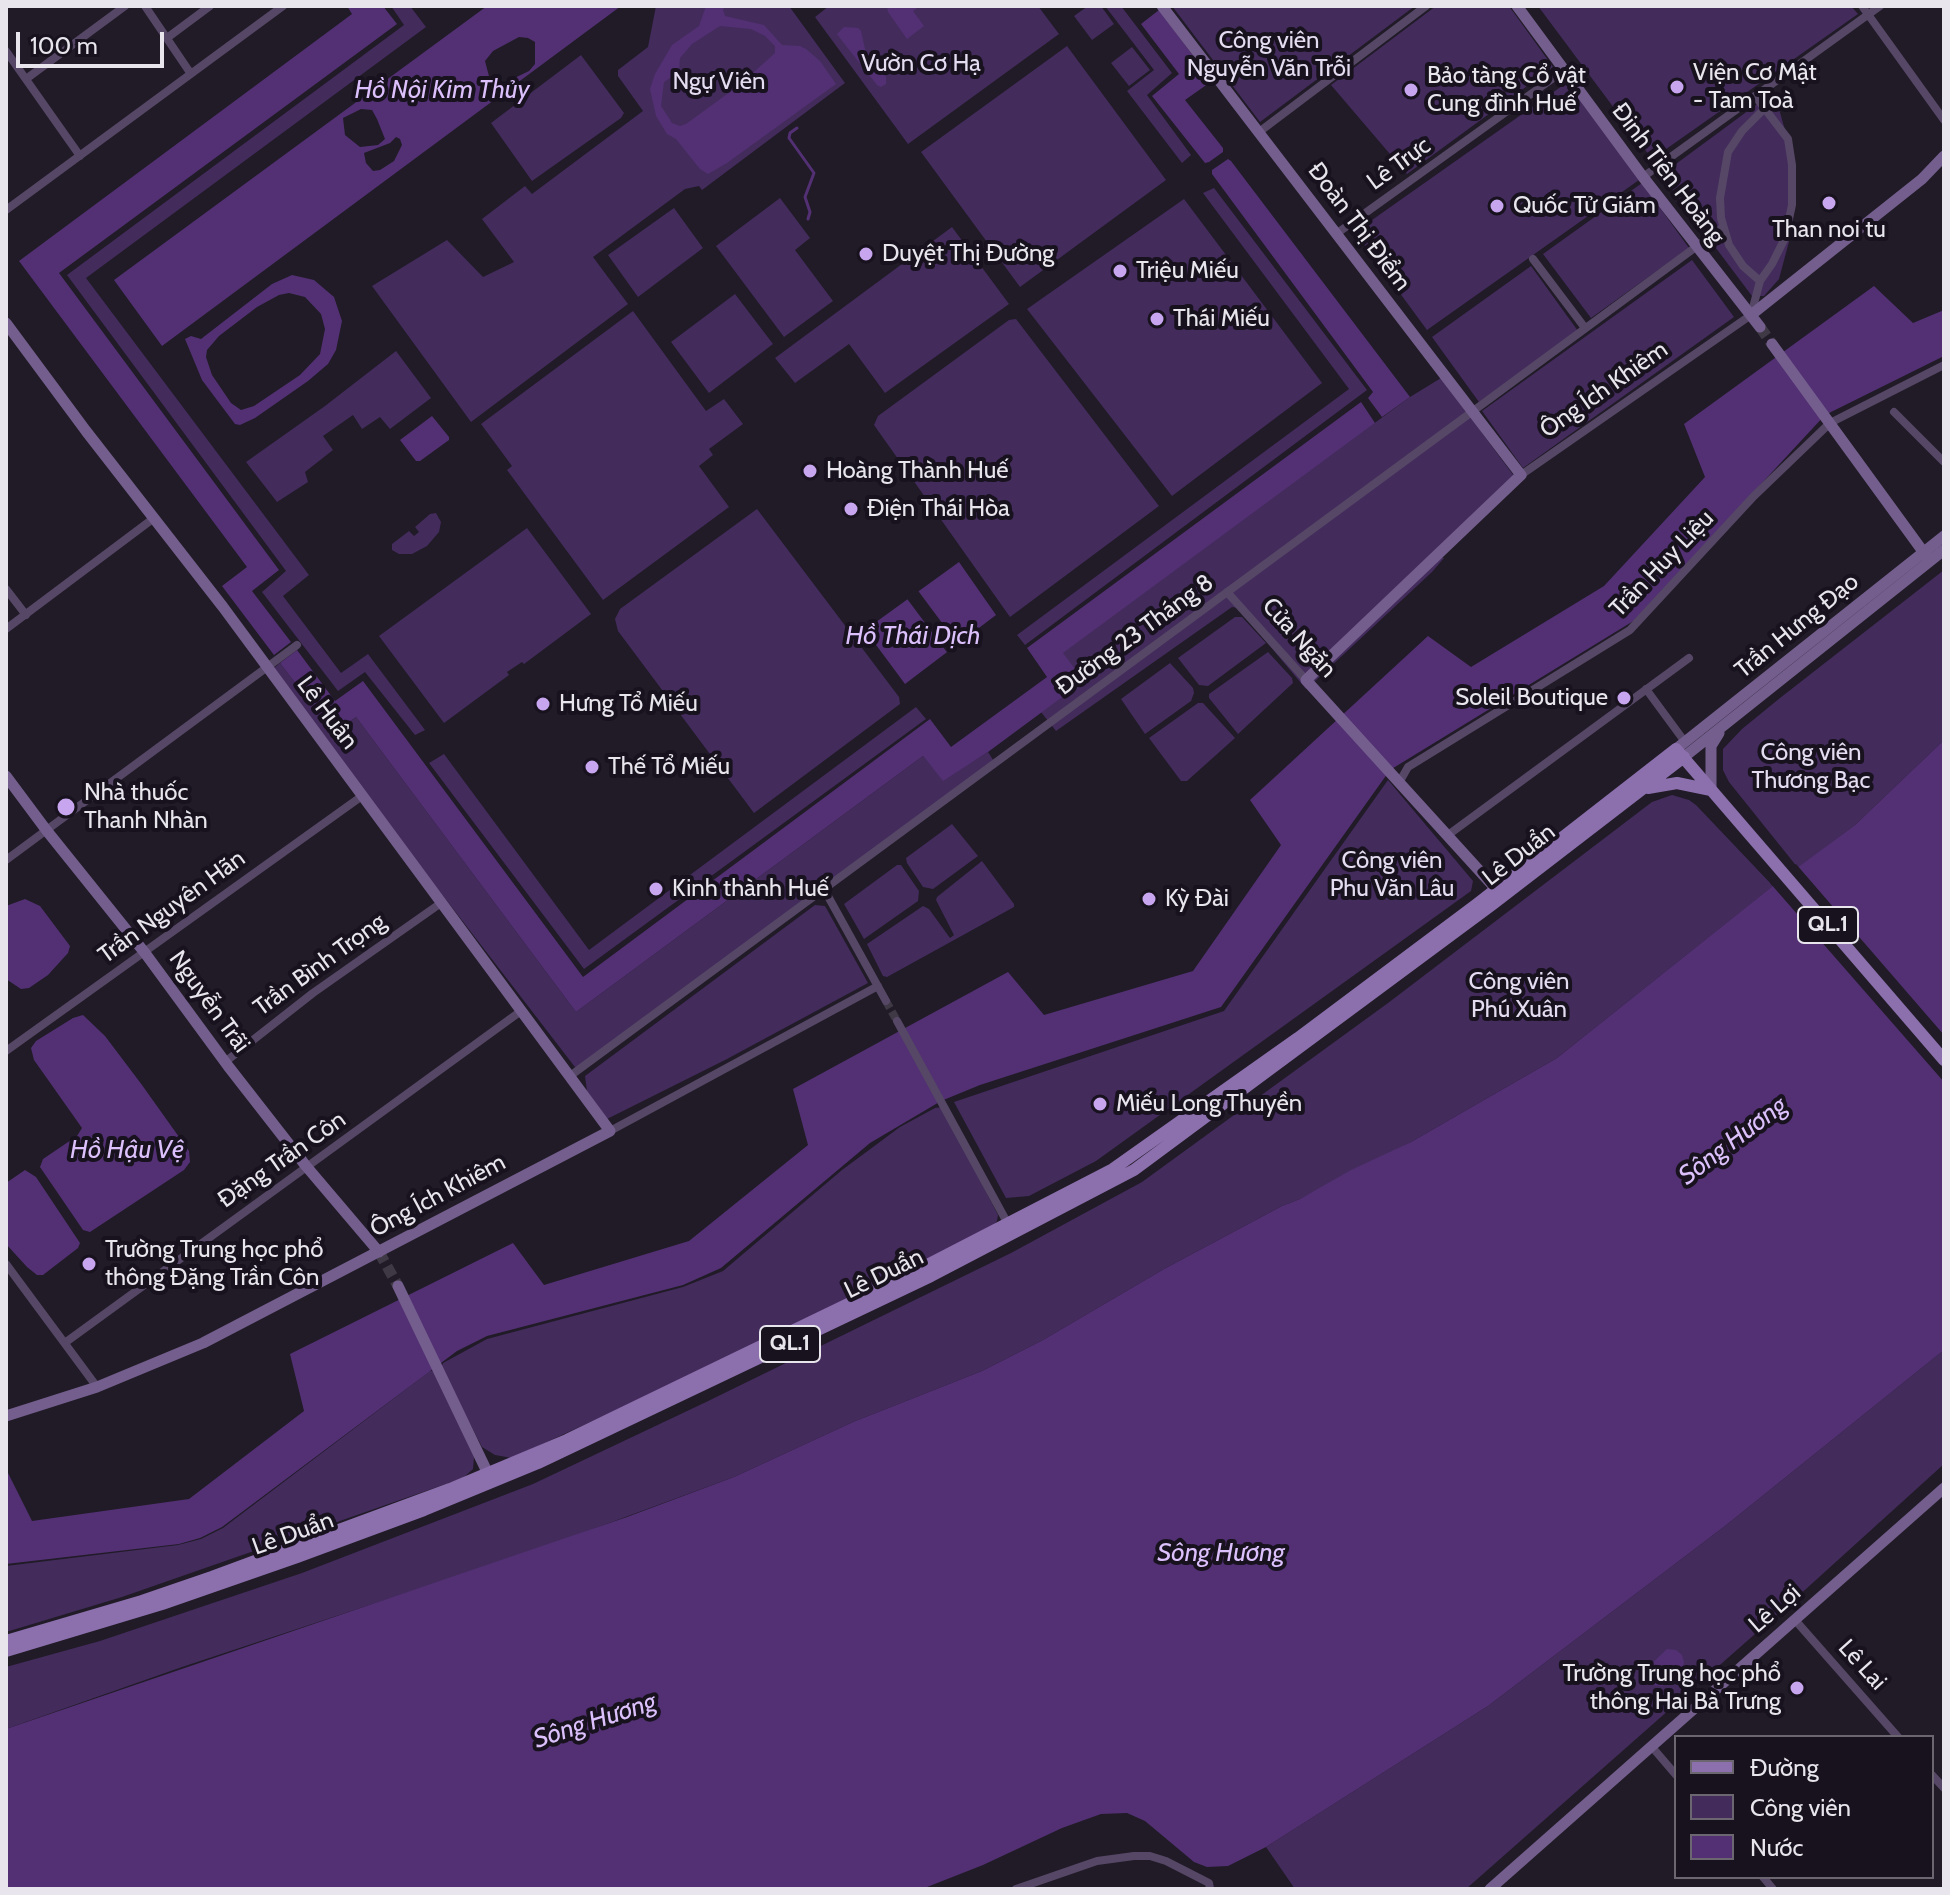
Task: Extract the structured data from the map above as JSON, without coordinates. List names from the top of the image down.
{
  "streets": {
    "main road": ["Lê Duẩn", "QL.1"],
    "street": [
      "Lê Trực",
      "Đinh Tiên Hoàng",
      "Đoàn Thị Điểm",
      "Ông Ích Khiêm",
      "Trần Huy Liệu",
      "Trần Hưng Đạo",
      "Đường 23 Tháng 8",
      "Cửa Ngăn",
      "Lê Huân",
      "Trần Nguyên Hãn",
      "Trần Bình Trọng",
      "Nguyễn Trãi",
      "Đặng Trần Côn",
      "Lê Lợi",
      "Lê Lai"
    ]
  },
  "crossings": [
    ["Lê Trực", "Đinh Tiên Hoàng"],
    ["Lê Trực", "Đoàn Thị Điểm"],
    ["Đinh Tiên Hoàng", "Ông Ích Khiêm"],
    ["Đinh Tiên Hoàng", "Đường 23 Tháng 8"],
    ["Đoàn Thị Điểm", "Ông Ích Khiêm"],
    ["Đoàn Thị Điểm", "Đường 23 Tháng 8"],
    ["Ông Ích Khiêm", "Cửa Ngăn"],
    ["Ông Ích Khiêm", "Lê Huân"],
    ["Ông Ích Khiêm", "Nguyễn Trãi"],
    ["Trần Huy Liệu", "Cửa Ngăn"],
    ["Trần Hưng Đạo", "Lê Duẩn"],
    ["Trần Hưng Đạo", "QL.1"],
    ["Đường 23 Tháng 8", "Cửa Ngăn"],
    ["Đường 23 Tháng 8", "Lê Huân"],
    ["Lê Huân", "Trần Nguyên Hãn"],
    ["Lê Huân", "Trần Bình Trọng"],
    ["Lê Huân", "Đặng Trần Côn"],
    ["Lê Duẩn", "QL.1"],
    ["Trần Nguyên Hãn", "Nguyễn Trãi"],
    ["Trần Bình Trọng", "Nguyễn Trãi"],
    ["Nguyễn Trãi", "Đặng Trần Côn"],
    ["Lê Lợi", "Lê Lai"]
  ],
  "water": [
    "Hồ Nội Kim Thủy",
    "Hồ Thái Dịch",
    "Sông Hương",
    "Hồ Hậu Vệ"
  ],
  "parks": [
    "Công viên Nguyễn Văn Trỗi",
    "Vườn Cơ Hạ",
    "Ngự Viên",
    "Công viên Thương Bạc",
    "Công viên Phu Văn Lâu",
    "Công viên Phú Xuân"
  ],
  "places": [
    "Viện Cơ Mật - Tam Toà",
    "Bảo tàng Cổ vật Cung đình Huế",
    "Than noi tu",
    "Quốc Tử Giám",
    "Duyệt Thị Đường",
    "Triệu Miếu",
    "Thái Miếu",
    "Hoàng Thành Huế",
    "Điện Thái Hòa",
    "Soleil Boutique",
    "Hưng Tổ Miếu",
    "Thế Tổ Miếu",
    "Nhà thuốc Thanh Nhàn",
    "Kinh thành Huế",
    "Kỳ Đài",
    "Miếu Long Thuyền",
    "Trường Trung học phổ thông Đặng Trần Côn",
    "Trường Trung học phổ thông Hai Bà Trưng"
  ],
  "legend": ["Đường", "Công viên", "Nước"],
  "scale_bar": "100 m"
}
